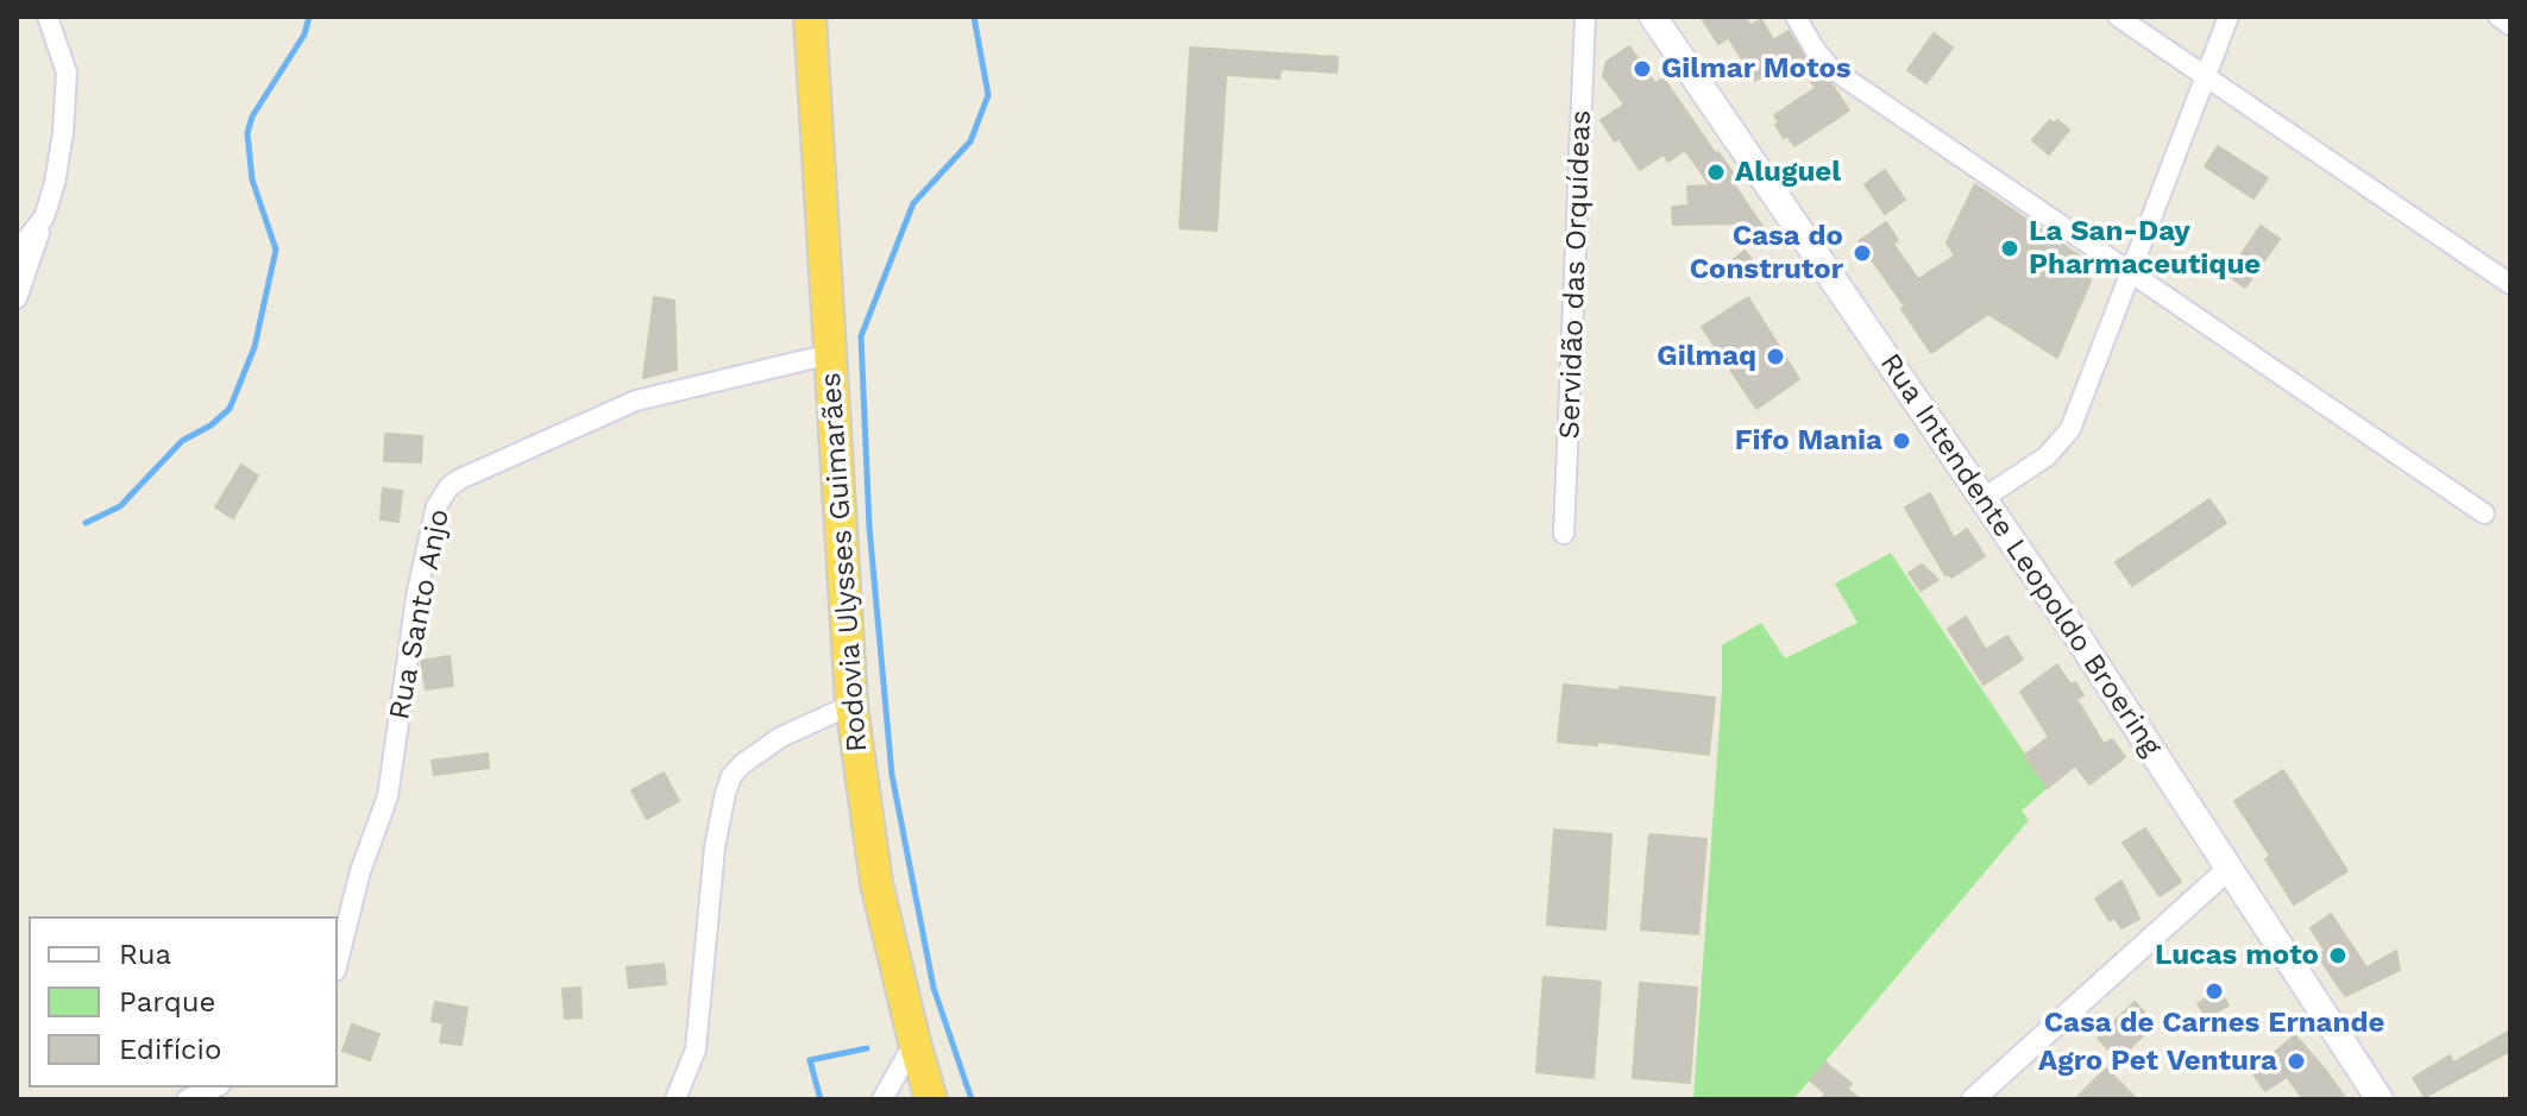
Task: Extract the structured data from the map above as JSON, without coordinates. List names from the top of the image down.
{
  "streets": {
    "highway": ["Rodovia Ulysses Guimarães"],
    "main road": ["Rua Intendente Leopoldo Broering"],
    "street": ["Servidão das Orquídeas", "Rua Santo Anjo"]
  },
  "crossings": [
    ["Rodovia Ulysses Guimarães", "Rua Santo Anjo"]
  ],
  "places": [
    "Gilmar Motos",
    "Aluguel",
    "La San-Day Pharmaceutique",
    "Casa do Construtor",
    "Gilmaq",
    "Fifo Mania",
    "Lucas moto",
    "Casa de Carnes Ernande",
    "Agro Pet Ventura"
  ],
  "legend": ["Rua", "Parque", "Edifício"]
}
